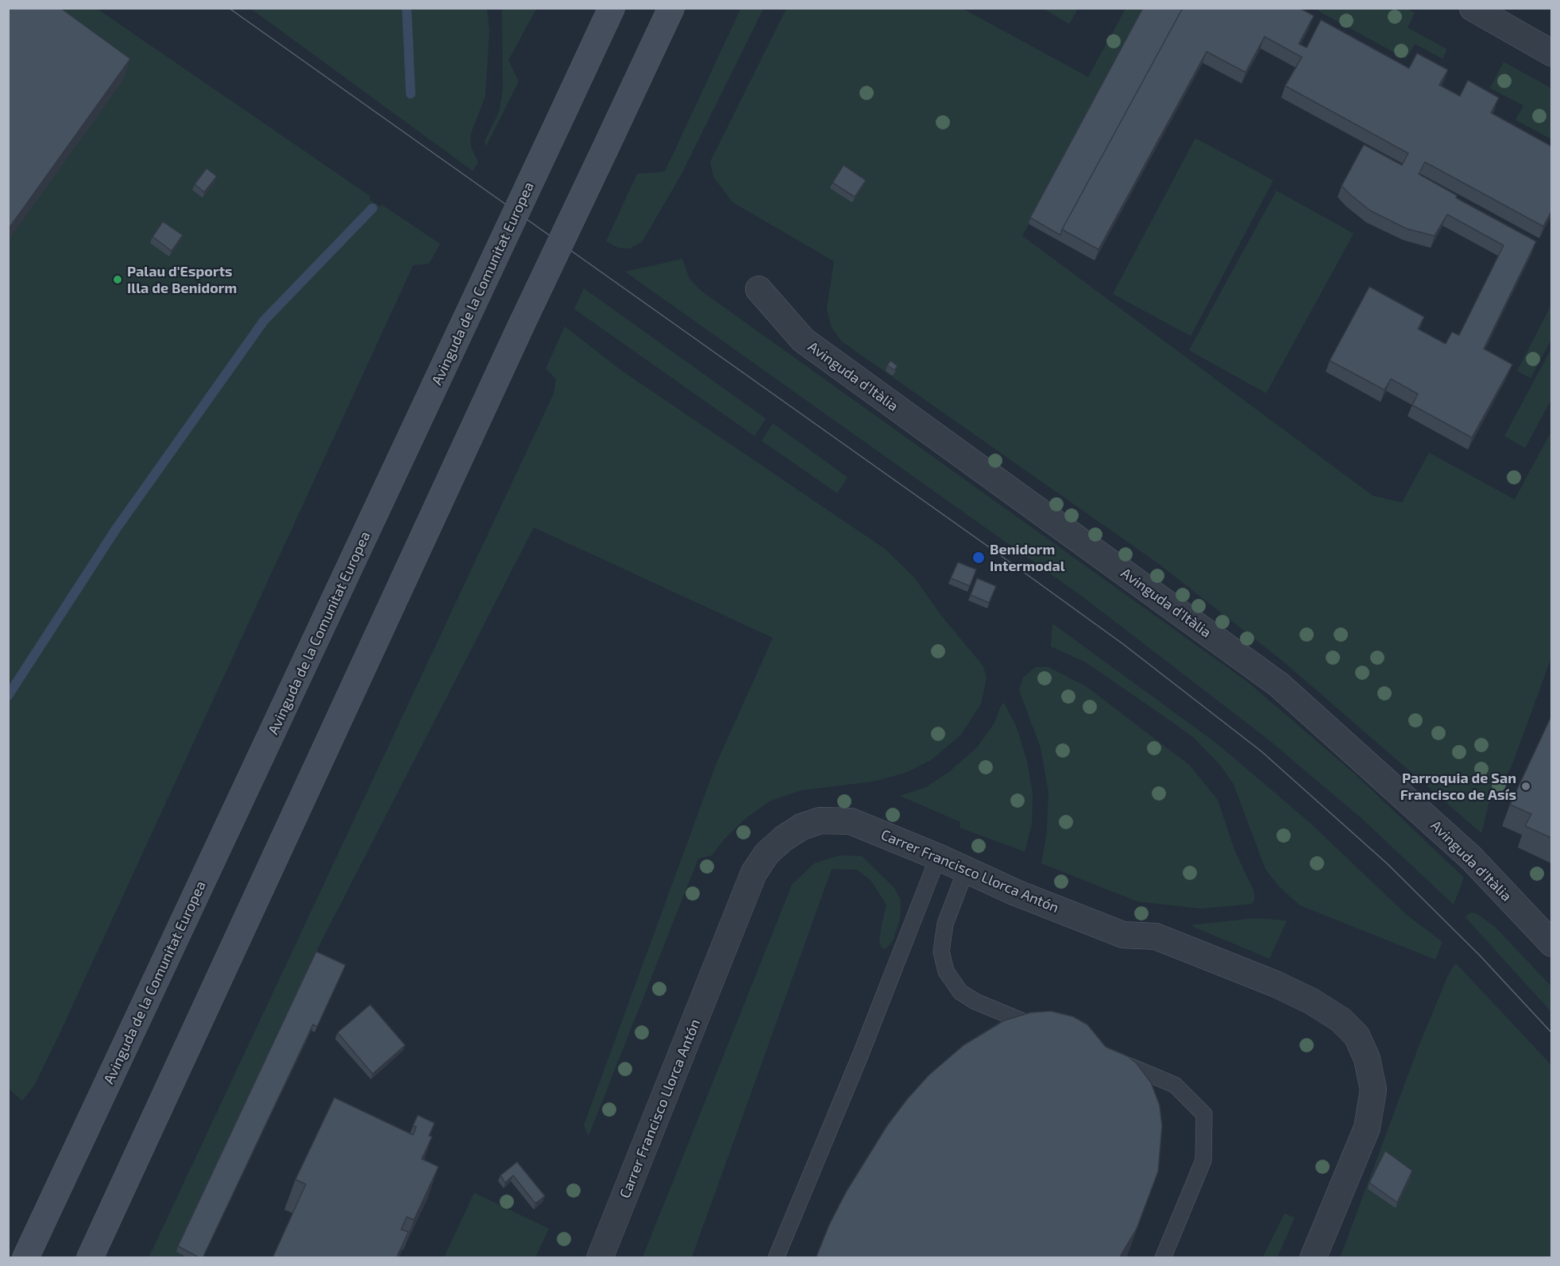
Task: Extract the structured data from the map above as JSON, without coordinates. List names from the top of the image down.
{
  "streets": {
    "main road": ["Avinguda de la Comunitat Europea"],
    "street": ["Avinguda d'Itàlia", "Carrer Francisco Llorca Antón"]
  },
  "places": ["Palau d'Esports Illa de Benidorm", "Benidorm Intermodal", "Parroquia de San Francisco de Asís"]
}
